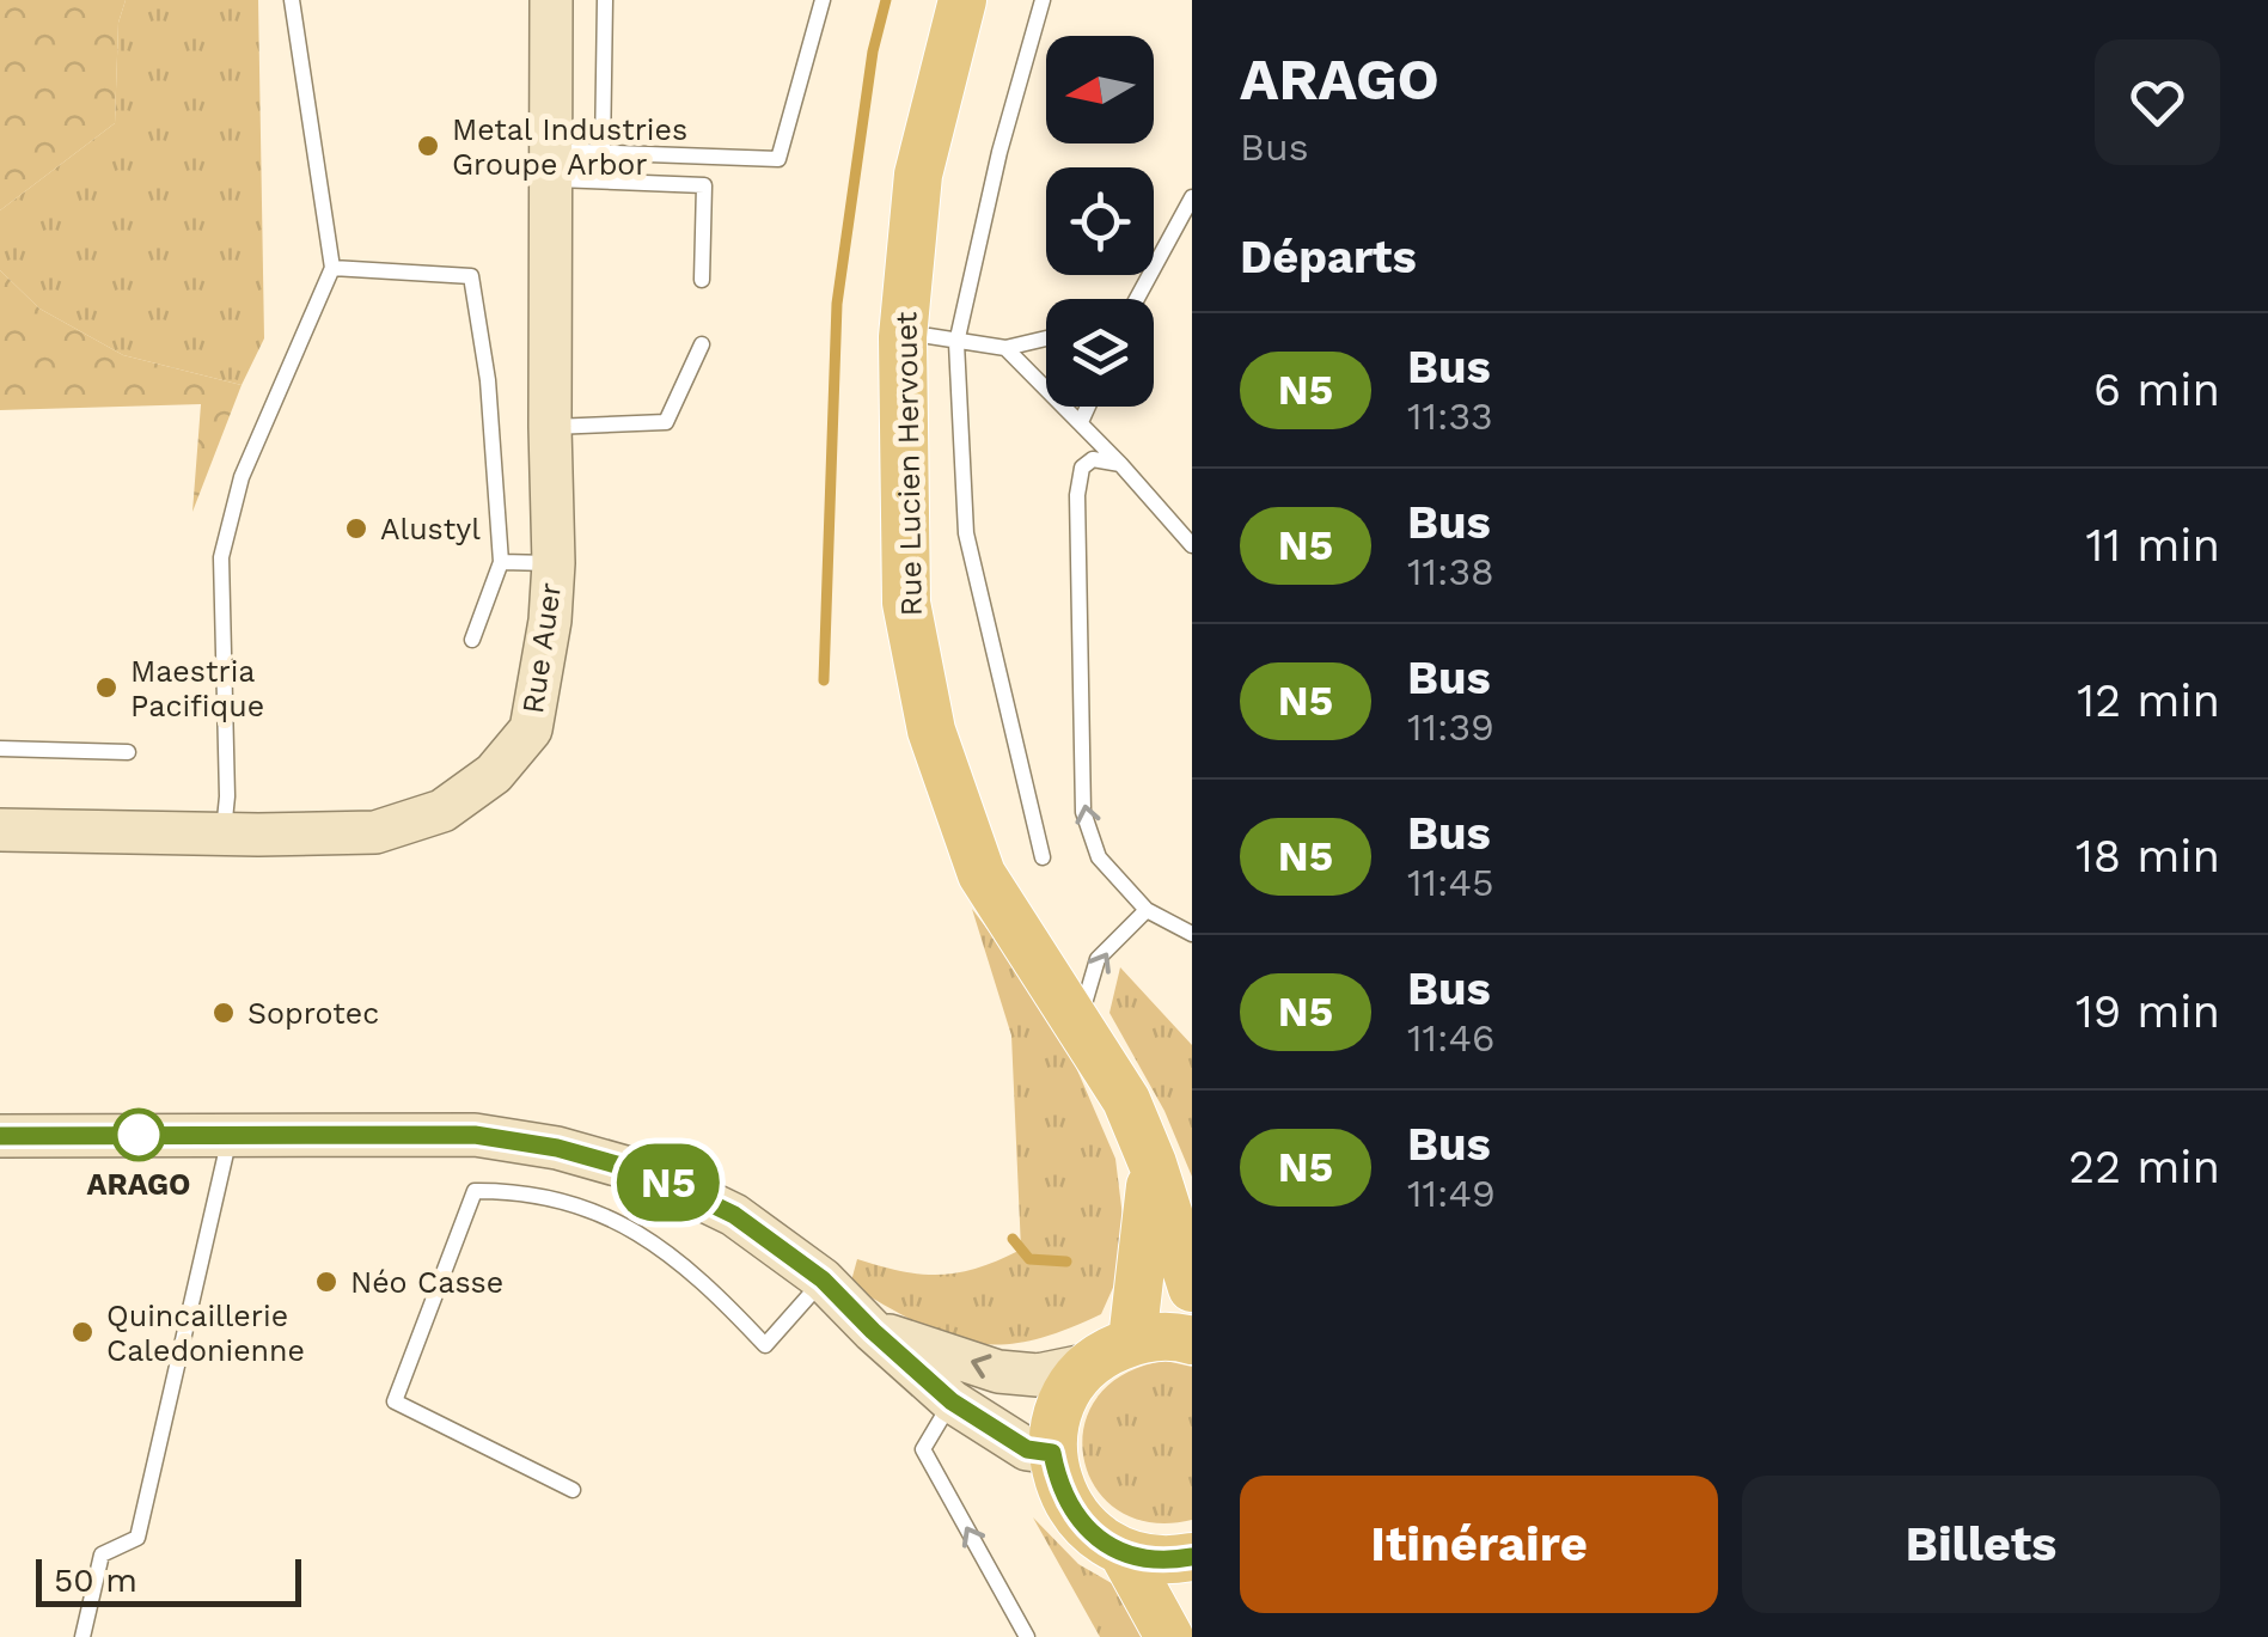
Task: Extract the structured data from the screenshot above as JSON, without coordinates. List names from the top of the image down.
{
  "streets": {
    "main road": ["Rue Lucien Hervouet", "Rue Auer"]
  },
  "places": [
    "Metal Industries Groupe Arbor",
    "Alustyl",
    "Maestria Pacifique",
    "Soprotec",
    "ARAGO",
    "Néo Casse",
    "Quincaillerie Caledonienne"
  ],
  "lines": ["bus line N5"],
  "scale_bar": "50 m",
  "north": "left",
  "page": {
    "on_map": "N5",
    "heading": [
      ["ARAGO", "Bus"],
      "Départs"
    ],
    "list": [
      {
        "mark": "N5",
        "name": "Bus",
        "note": "11:33",
        "value": "6 min"
      },
      {
        "mark": "N5",
        "name": "Bus",
        "note": "11:38",
        "value": "11 min"
      },
      {
        "mark": "N5",
        "name": "Bus",
        "note": "11:39",
        "value": "12 min"
      },
      {
        "mark": "N5",
        "name": "Bus",
        "note": "11:45",
        "value": "18 min"
      },
      {
        "mark": "N5",
        "name": "Bus",
        "note": "11:46",
        "value": "19 min"
      },
      {
        "mark": "N5",
        "name": "Bus",
        "note": "11:49",
        "value": "22 min"
      }
    ],
    "buttons": ["Itinéraire", "Billets"],
    "scale": "50 m"
  }
}
